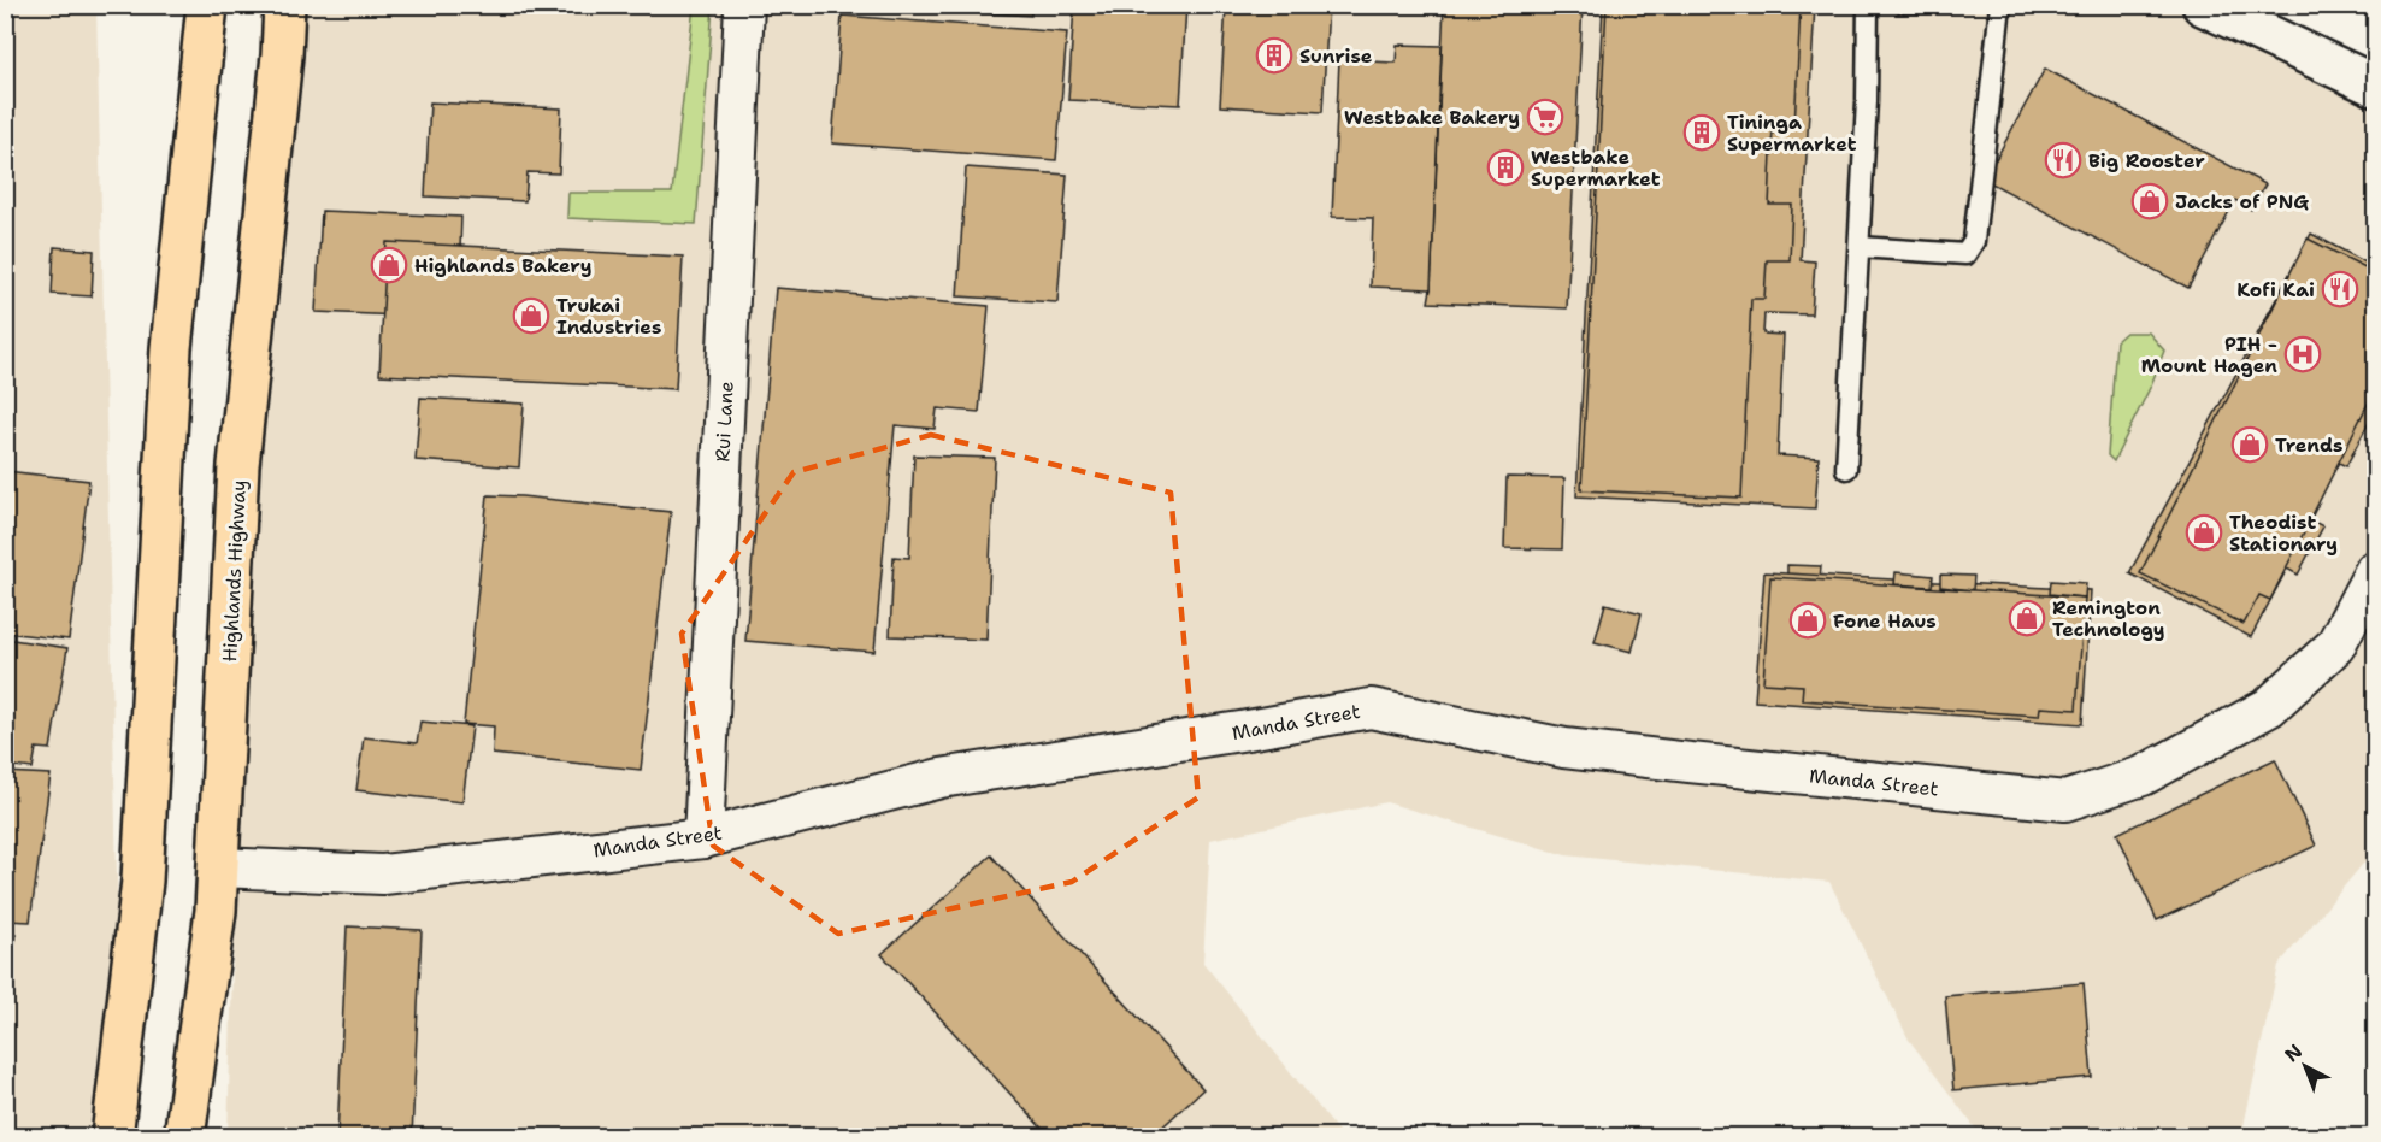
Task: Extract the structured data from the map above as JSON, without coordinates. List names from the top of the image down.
{
  "streets": {
    "main road": ["Highlands Highway"],
    "street": ["Rui Lane", "Manda Street"]
  },
  "crossings": [
    ["Rui Lane", "Manda Street"],
    ["Highlands Highway", "Manda Street"]
  ],
  "places": {
    "building": ["Sunrise", "Tininga Supermarket", "Westbake Supermarket"],
    "supermarket": ["Westbake Bakery"],
    "restaurant": ["Big Rooster", "Kofi Kai"],
    "shop": [
      "Jacks of PNG",
      "Highlands Bakery",
      "Trukai Industries",
      "Trends",
      "Theodist Stationary",
      "Remington Technology",
      "Fone Haus"
    ],
    "hospital": ["PIH - Mount Hagen"]
  },
  "north": "top left"
}
